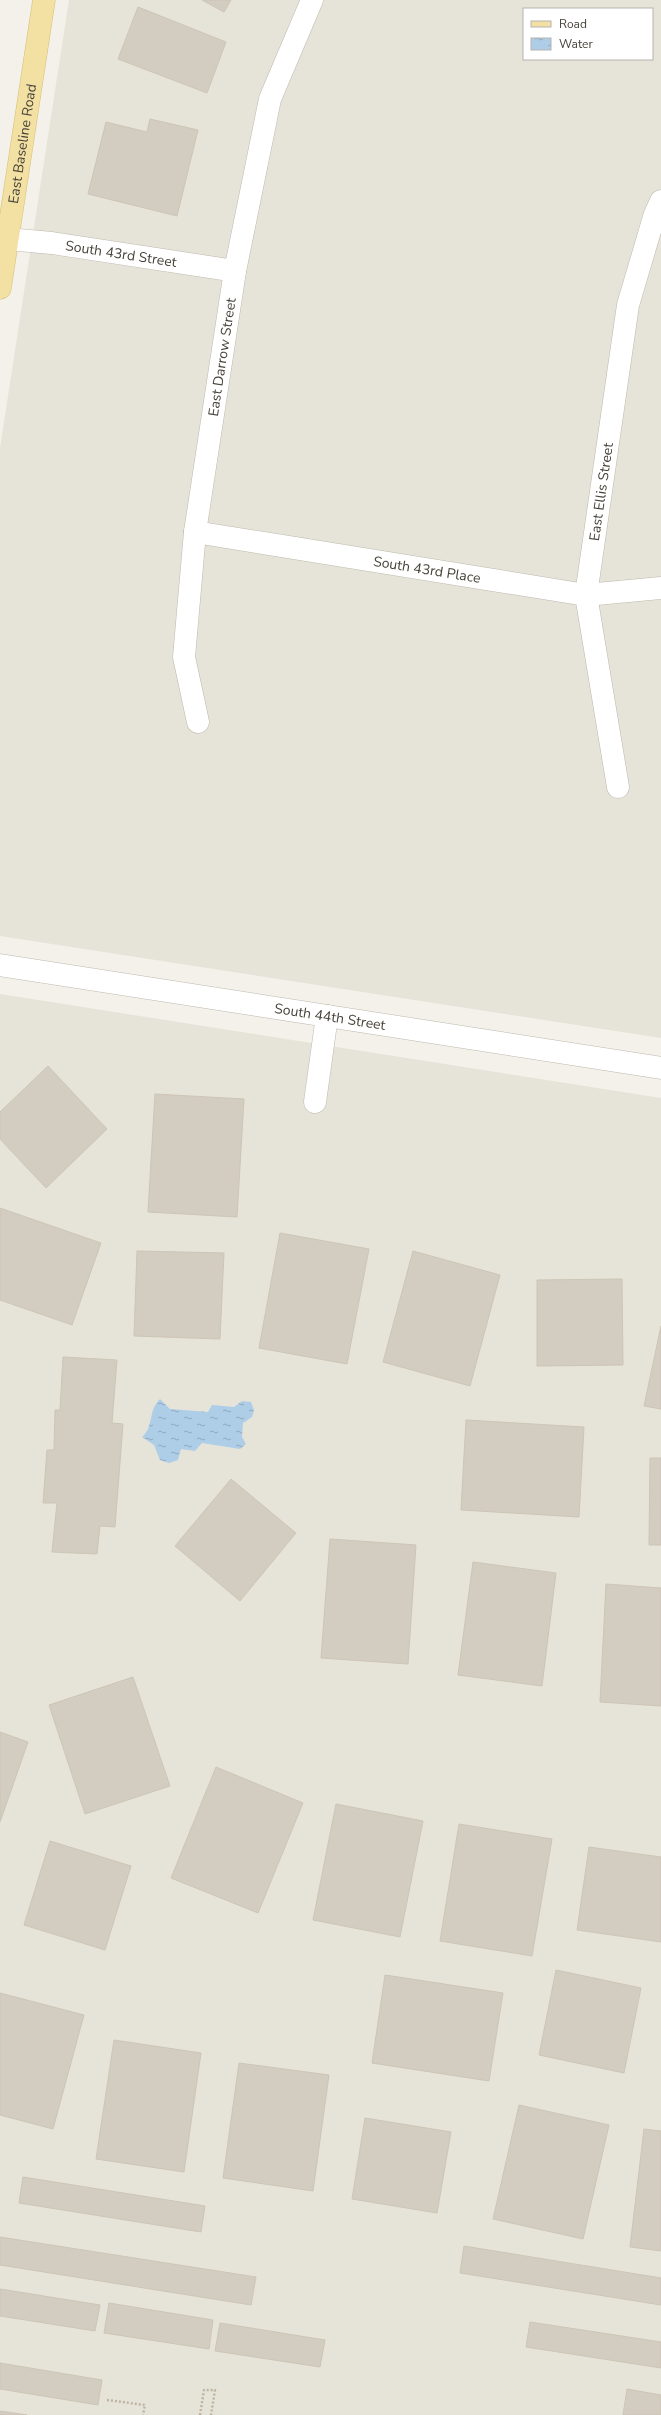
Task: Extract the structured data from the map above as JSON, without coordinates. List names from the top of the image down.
{
  "streets": {
    "main road": ["East Baseline Road"],
    "street": [
      "South 43rd Street",
      "East Darrow Street",
      "East Ellis Street",
      "South 43rd Place",
      "South 44th Street"
    ]
  },
  "crossings": [
    ["East Baseline Road", "South 43rd Street"],
    ["South 43rd Street", "East Darrow Street"],
    ["East Darrow Street", "South 43rd Place"],
    ["East Ellis Street", "South 43rd Place"]
  ],
  "legend": ["Road", "Water"]
}
